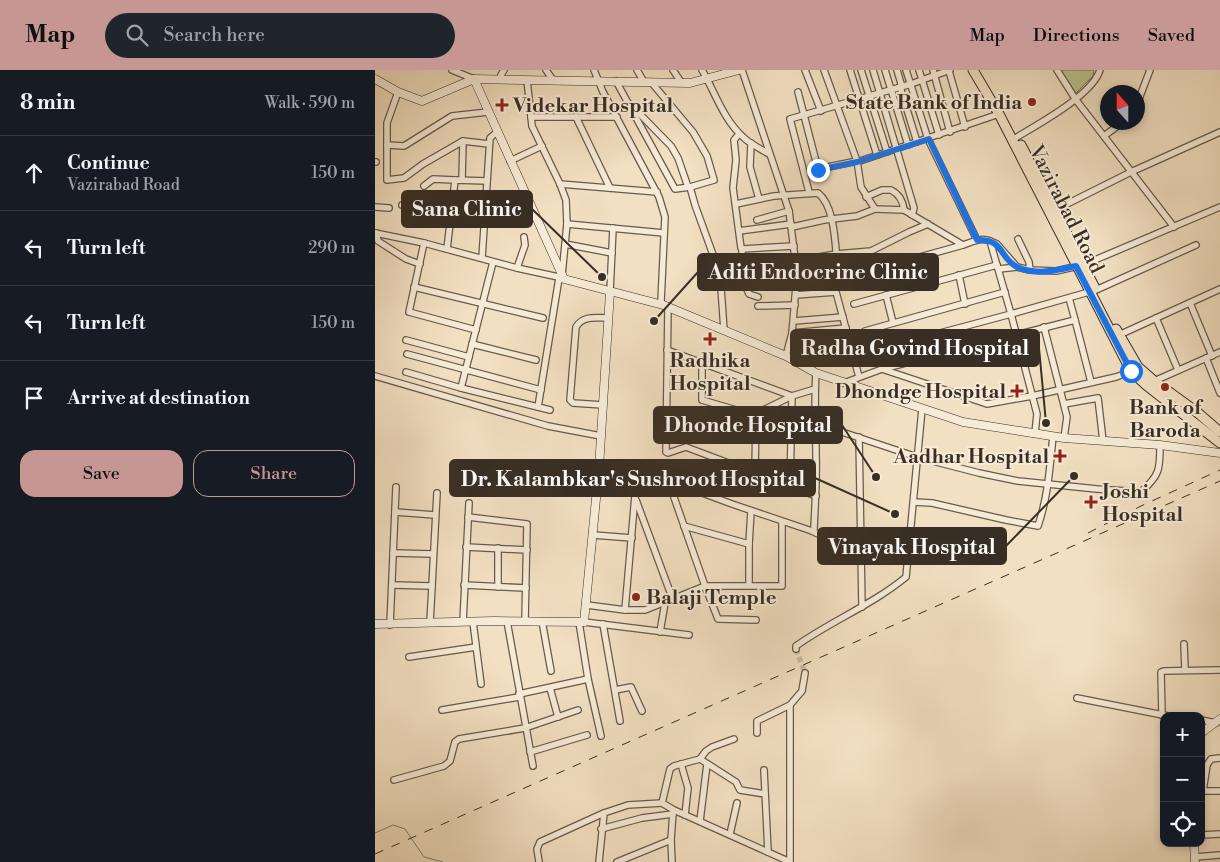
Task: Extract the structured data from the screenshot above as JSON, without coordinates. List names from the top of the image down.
{
  "streets": {
    "main road": ["Vazirabad Road"]
  },
  "places": {
    "other": [
      "State Bank of India",
      "Sana Clinic",
      "Aditi Endocrine Clinic",
      "Bank of Baroda",
      "Radha Govind Hospital",
      "Vinayak Hospital",
      "Dhonde Hospital",
      "Dr. Kalambkar's Sushroot Hospital",
      "Balaji Temple"
    ],
    "health": [
      "Videkar Hospital",
      "Radhika Hospital",
      "Dhondge Hospital",
      "Aadhar Hospital",
      "Joshi Hospital"
    ]
  },
  "north": "top",
  "page": {
    "header": "Map",
    "search": "Search here",
    "nav": ["Map", "Directions", "Saved"],
    "heading": ["8 min", "Walk · 590 m"],
    "list": [
      ["Continue", "Vazirabad Road", "150 m"],
      ["Turn left", "290 m"],
      ["Turn left", "150 m"],
      "Arrive at destination"
    ],
    "buttons": ["Save", "Share"],
    "map_buttons": ["+", "−"]
  }
}
